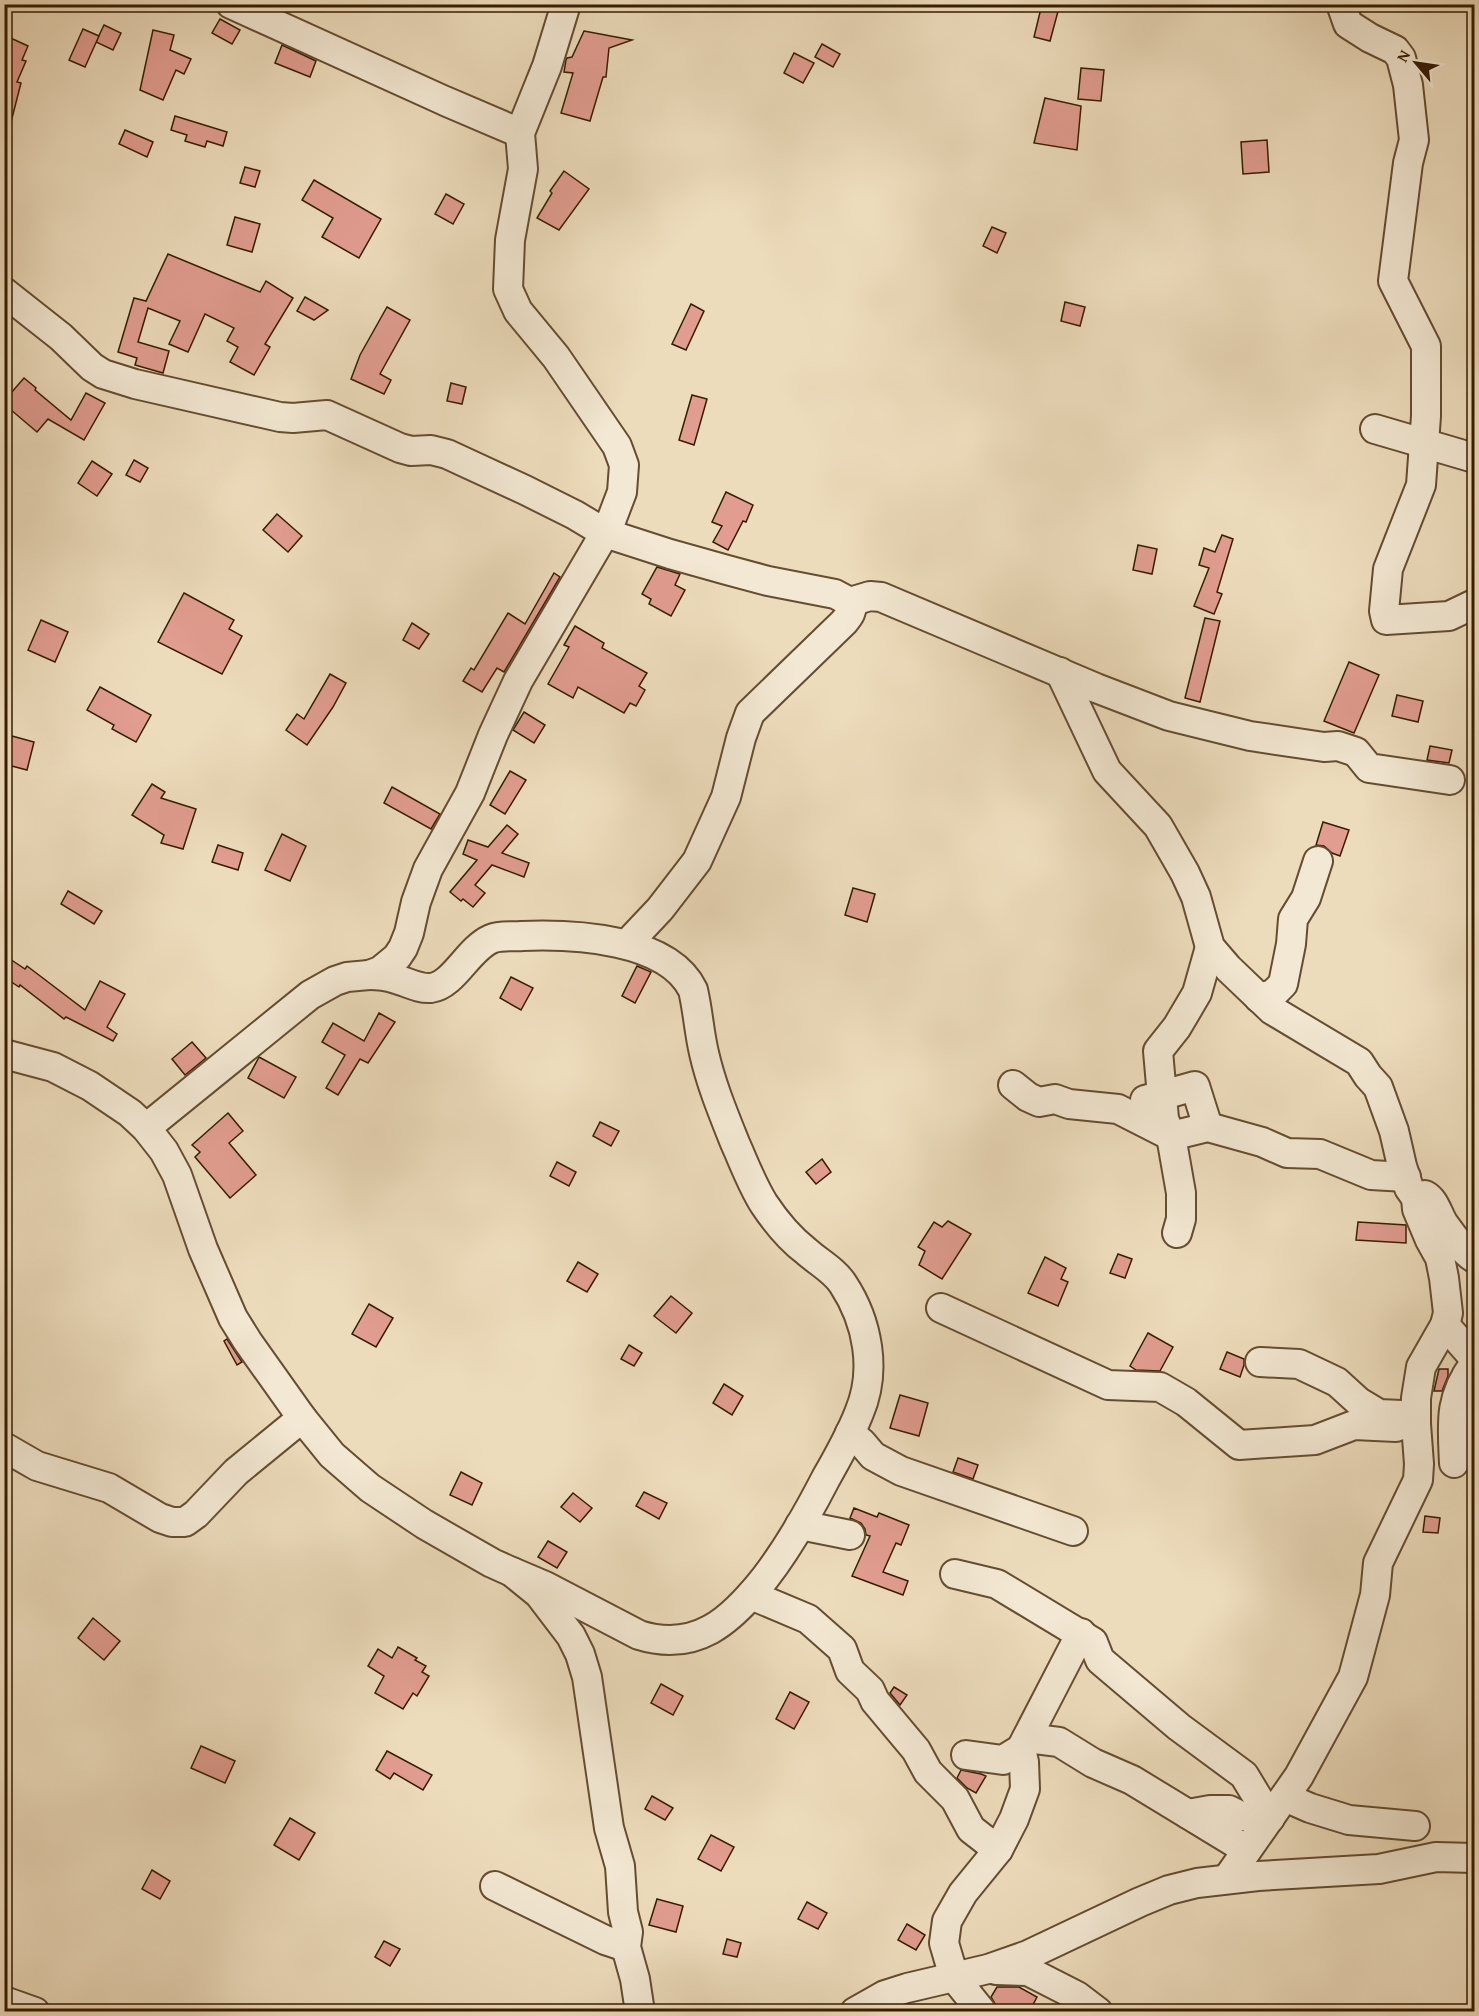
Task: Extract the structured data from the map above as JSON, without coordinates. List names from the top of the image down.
{
  "north": "top left"
}
